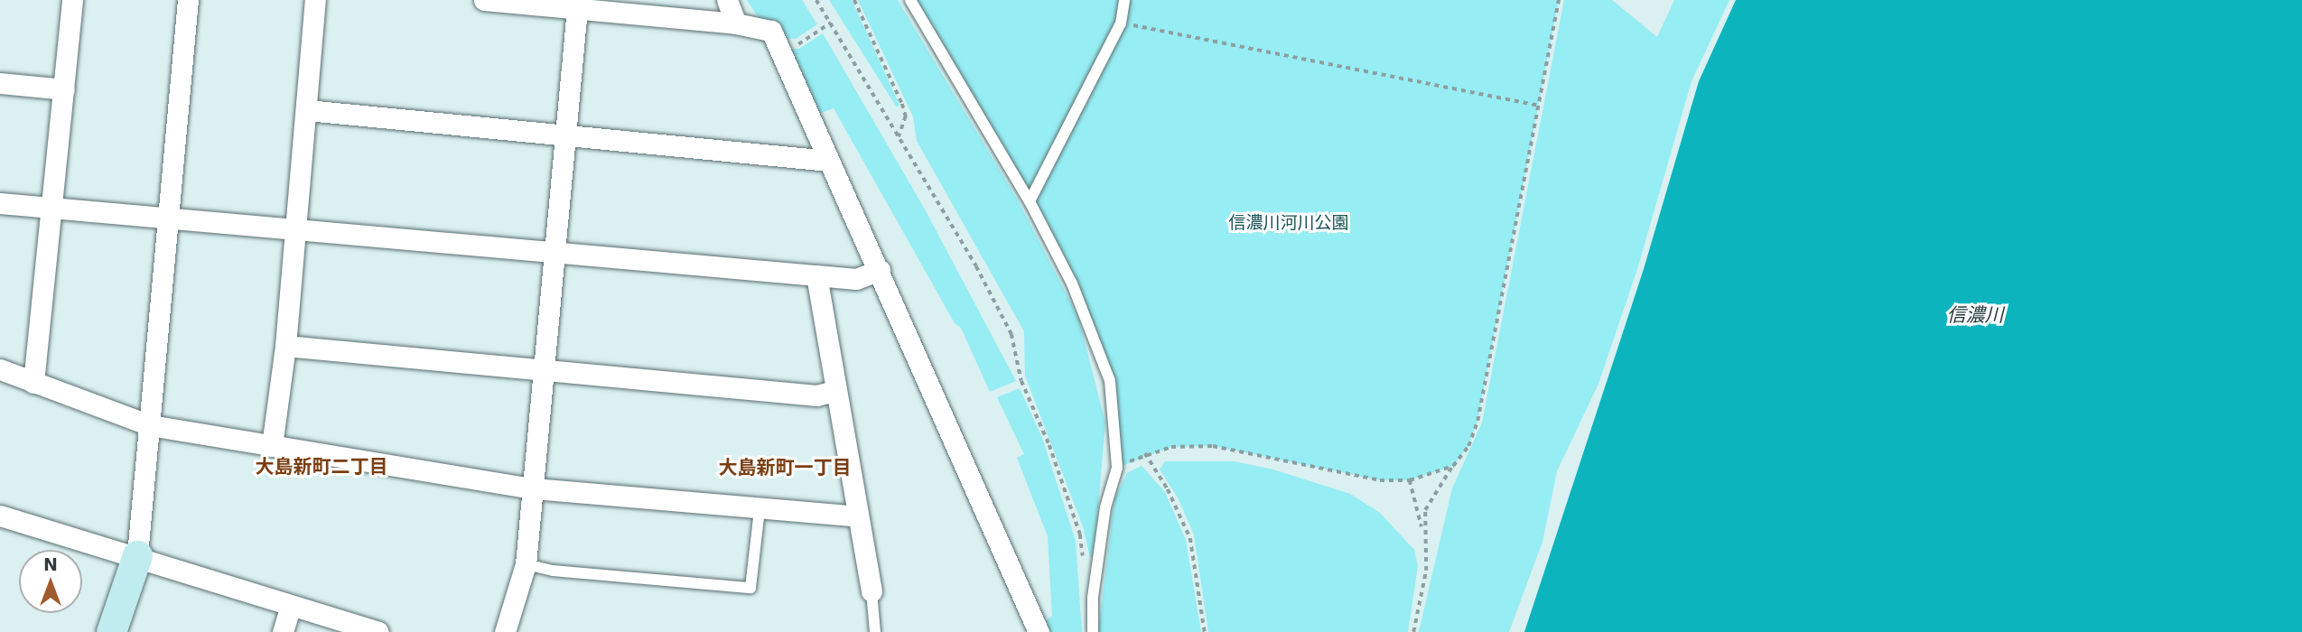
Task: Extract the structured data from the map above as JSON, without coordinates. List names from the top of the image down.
{
  "districts": ["大島新町二丁目", "大島新町一丁目"],
  "water": ["信濃川"],
  "parks": ["信濃川河川公園"],
  "north": "top"
}
